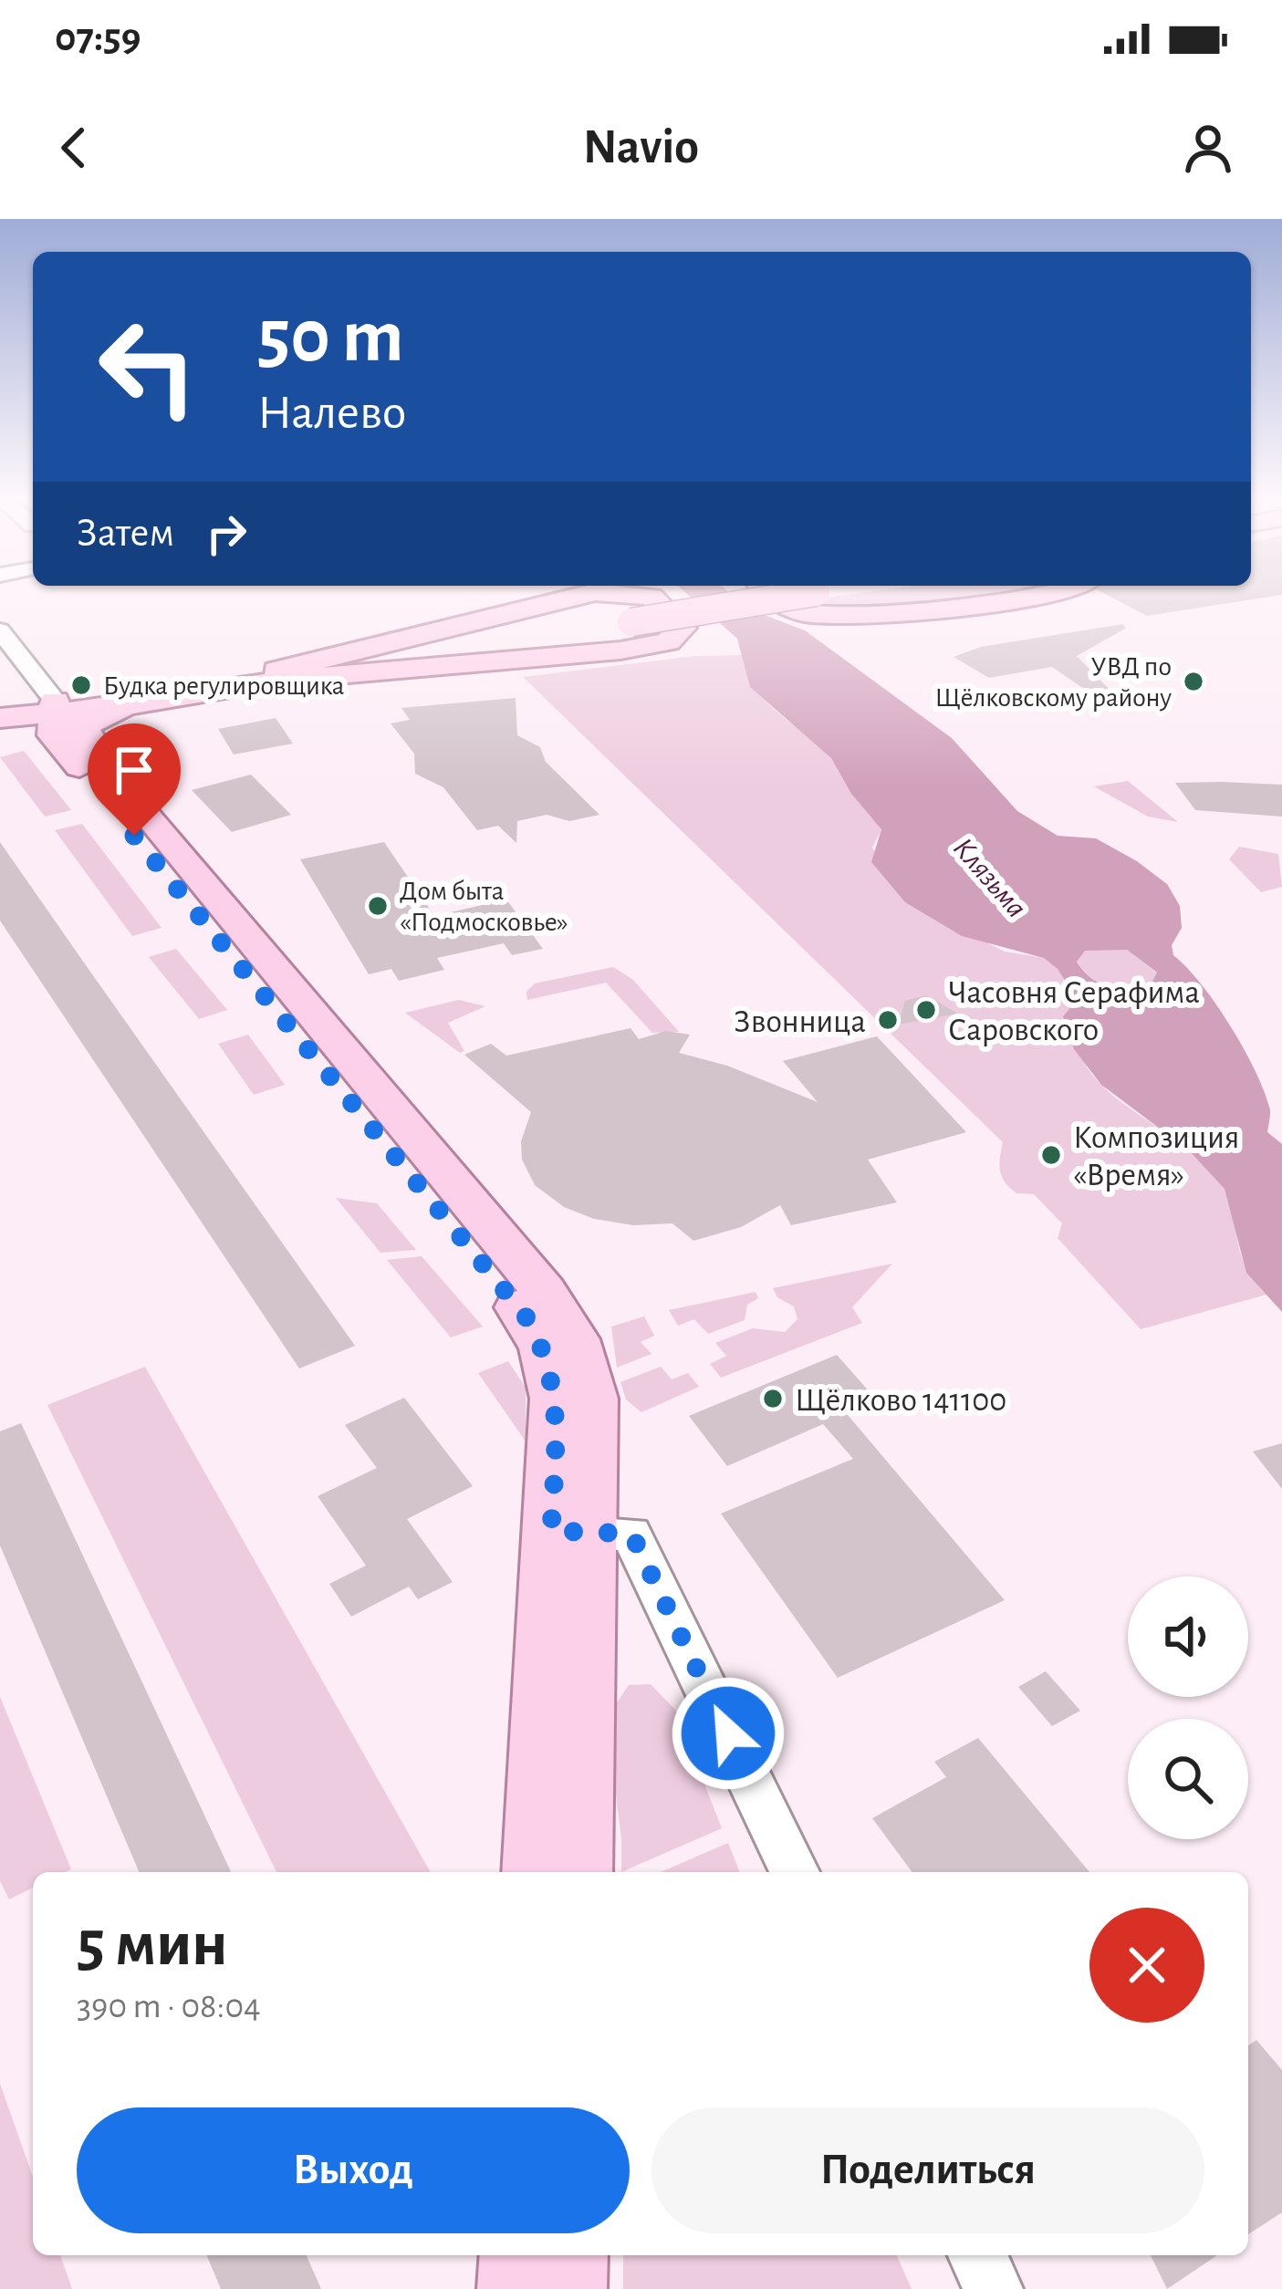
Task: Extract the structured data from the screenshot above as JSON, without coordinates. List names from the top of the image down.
{
  "water": ["Клязьма"],
  "places": [
    "УВД по Щёлковскому району",
    "Будка регулировщика",
    "Дом быта «Подмосковье»",
    "Часовня Серафима Саровского",
    "Звонница",
    "Композиция «Время»",
    "Щёлково 141100"
  ],
  "page": {
    "status": "07:59",
    "header": "Navio",
    "turn": ["50 m", "Налево"],
    "then": "Затем",
    "heading": ["5 мин", "390 m · 08:04"],
    "buttons": ["Выход", "Поделиться"]
  }
}
